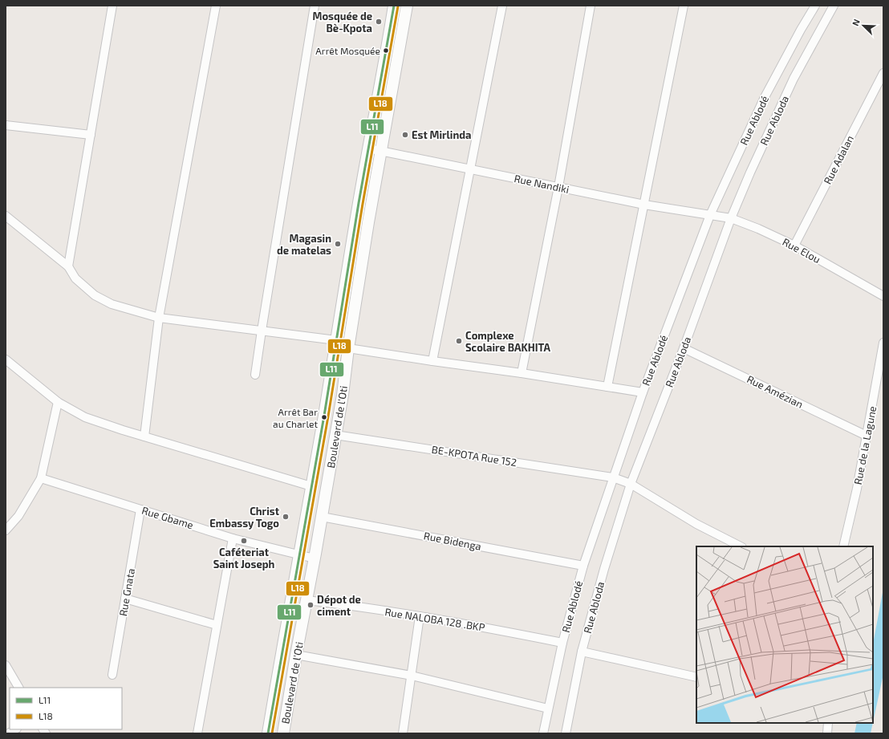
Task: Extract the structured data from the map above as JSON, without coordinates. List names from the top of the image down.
{
  "streets": {
    "main road": ["Boulevard de l'Oti"],
    "street": [
      "Rue Ablodé",
      "Rue Abloda",
      "Rue Adalan",
      "Rue Nandiki",
      "Rue Elou",
      "Rue Amézian",
      "Rue de la Lagune",
      "BE-KPOTA Rue 152",
      "Rue Gbame",
      "Rue Bidenga",
      "Rue Gnata",
      "Rue NALOBA 128 .BKP"
    ]
  },
  "crossings": [
    ["Rue Ablodé", "Rue Nandiki"],
    ["Rue Ablodé", "Rue Elou"],
    ["Rue Ablodé", "BE-KPOTA Rue 152"],
    ["Rue Ablodé", "Rue Bidenga"],
    ["Rue Ablodé", "Rue NALOBA 128 .BKP"],
    ["Rue Abloda", "Rue Elou"],
    ["Rue Abloda", "Rue Amézian"],
    ["Rue Abloda", "BE-KPOTA Rue 152"],
    ["Rue Adalan", "Rue Elou"],
    ["Rue Nandiki", "Rue Elou"],
    ["Rue Nandiki", "Boulevard de l'Oti"],
    ["Rue Amézian", "Rue de la Lagune"],
    ["Boulevard de l'Oti", "BE-KPOTA Rue 152"],
    ["Boulevard de l'Oti", "Rue Gbame"],
    ["Boulevard de l'Oti", "Rue Bidenga"],
    ["Boulevard de l'Oti", "Rue NALOBA 128 .BKP"],
    ["Rue Gbame", "Rue Gnata"]
  ],
  "places": [
    "Mosquée de Bè-Kpota",
    "Arrêt Mosquée",
    "Est Mirlinda",
    "Magasin de matelas",
    "Complexe Scolaire BAKHITA",
    "Arrêt Bar au Charlet",
    "Christ Embassy Togo",
    "Caféteriat Saint Joseph",
    "Dépot de ciment"
  ],
  "lines": ["transit line L11", "transit line L18"],
  "legend": ["L11", "L18"],
  "north": "top left"
}
